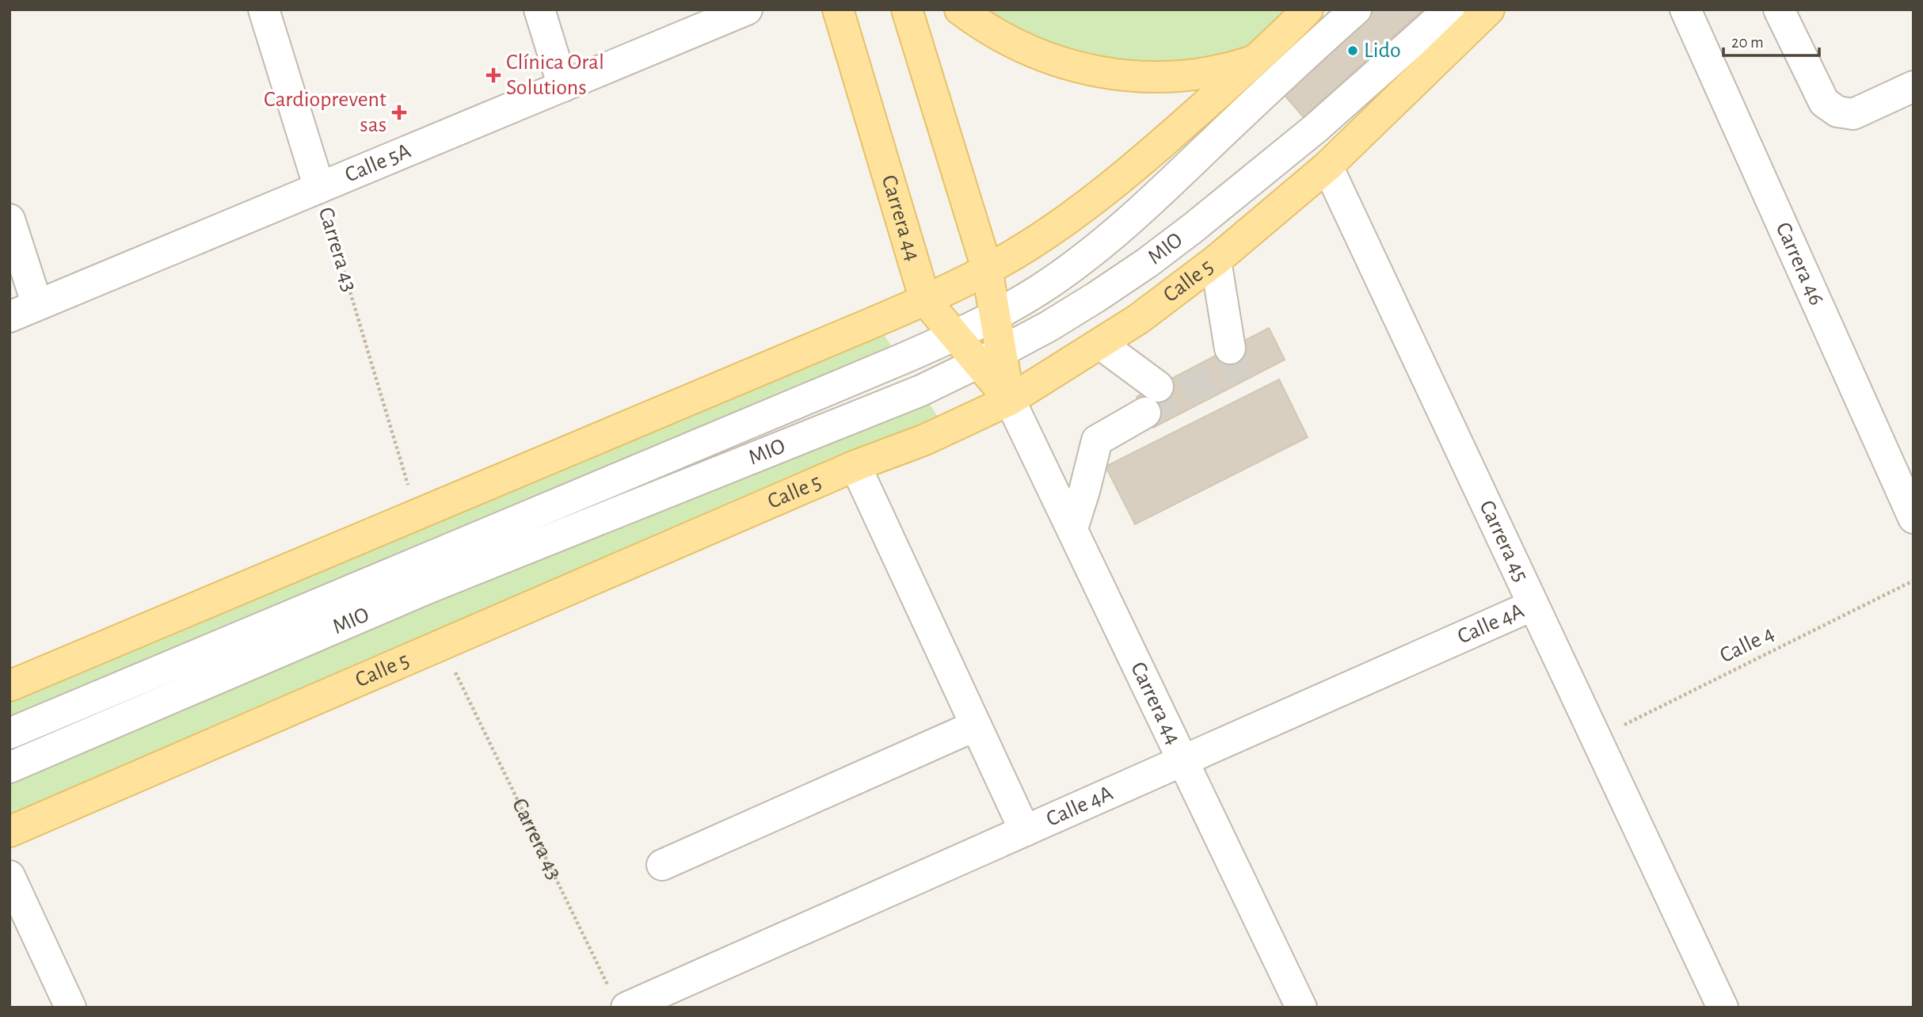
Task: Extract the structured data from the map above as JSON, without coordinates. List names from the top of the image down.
{
  "streets": {
    "main road": ["Carrera 44", "Calle 5"],
    "street": [
      "Calle 5A",
      "MIO",
      "Carrera 43",
      "Carrera 46",
      "Carrera 45",
      "Calle 4A"
    ],
    "path": ["Calle 4"]
  },
  "crossings": [
    ["Calle 5A", "Carrera 43"],
    ["Carrera 44", "MIO"],
    ["Carrera 44", "Calle 5"],
    ["Carrera 44", "Calle 4A"],
    ["Carrera 43", "Calle 4A"],
    ["Calle 5", "Carrera 45"],
    ["Carrera 45", "Calle 4A"],
    ["Carrera 45", "Calle 4"]
  ],
  "places": {
    "other": ["Lido"],
    "health": ["Clínica Oral Solutions", "Cardioprevent sas"]
  },
  "scale_bar": "20 m"
}
